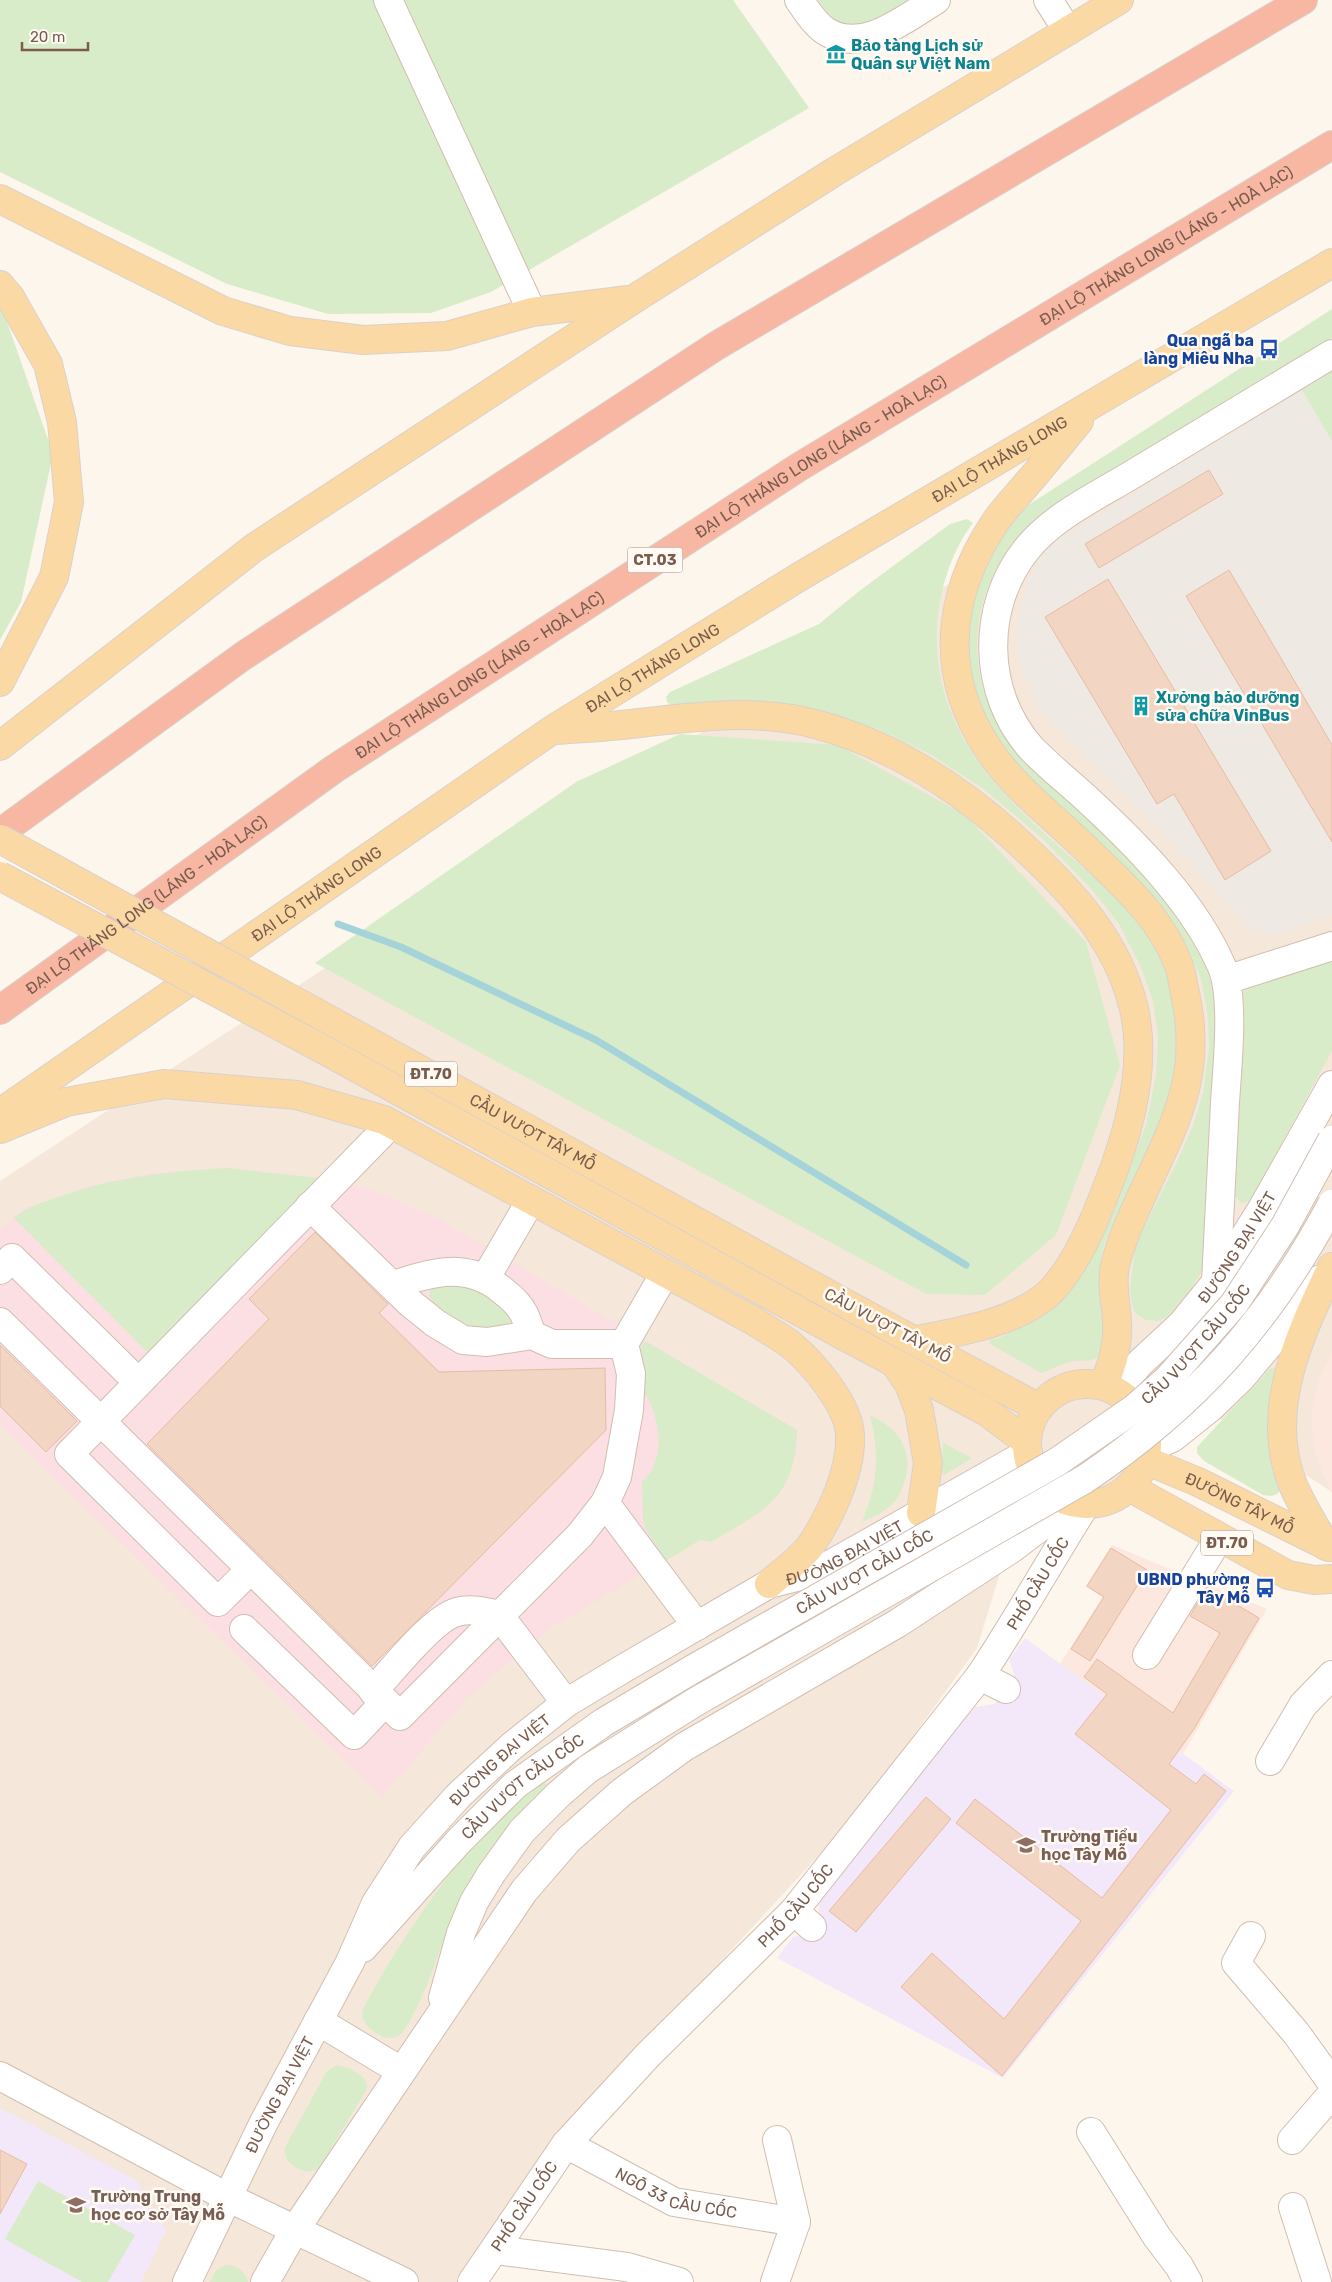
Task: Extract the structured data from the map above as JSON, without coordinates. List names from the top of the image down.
{
  "streets": {
    "highway": ["ĐẠI LỘ THĂNG LONG (LÁNG - HOÀ LẠC)", "CT.03"],
    "main road": [
      "ĐẠI LỘ THĂNG LONG",
      "ĐT.70",
      "CẦU VƯỢT TÂY MỖ",
      "ĐƯỜNG TÂY MỖ"
    ],
    "street": [
      "ĐƯỜNG ĐẠI VIỆT",
      "CẦU VƯỢT CẦU CỐC",
      "PHỐ CẦU CỐC",
      "NGÕ 33 CẦU CỐC"
    ]
  },
  "crossings": [
    ["ĐT.70", "CẦU VƯỢT TÂY MỖ"],
    ["ĐT.70", "ĐƯỜNG ĐẠI VIỆT"],
    ["ĐT.70", "ĐƯỜNG TÂY MỖ"],
    ["ĐT.70", "PHỐ CẦU CỐC"],
    ["CẦU VƯỢT TÂY MỖ", "ĐƯỜNG ĐẠI VIỆT"],
    ["CẦU VƯỢT TÂY MỖ", "ĐƯỜNG TÂY MỖ"],
    ["CẦU VƯỢT TÂY MỖ", "PHỐ CẦU CỐC"],
    ["ĐƯỜNG ĐẠI VIỆT", "CẦU VƯỢT CẦU CỐC"],
    ["ĐƯỜNG ĐẠI VIỆT", "ĐƯỜNG TÂY MỖ"],
    ["ĐƯỜNG ĐẠI VIỆT", "PHỐ CẦU CỐC"],
    ["ĐƯỜNG TÂY MỖ", "PHỐ CẦU CỐC"],
    ["PHỐ CẦU CỐC", "NGÕ 33 CẦU CỐC"]
  ],
  "places": {
    "museum": ["Bảo tàng Lịch sử Quân sự Việt Nam"],
    "bus stop": ["Qua ngã ba làng Miêu Nha", "UBND phường Tây Mỗ"],
    "building": ["Xưởng bảo dưỡng sửa chữa VinBus"],
    "school or university": ["Trường Tiểu học Tây Mỗ", "Trường Trung học cơ sở Tây Mỗ"]
  },
  "scale_bar": "20 m"
}
